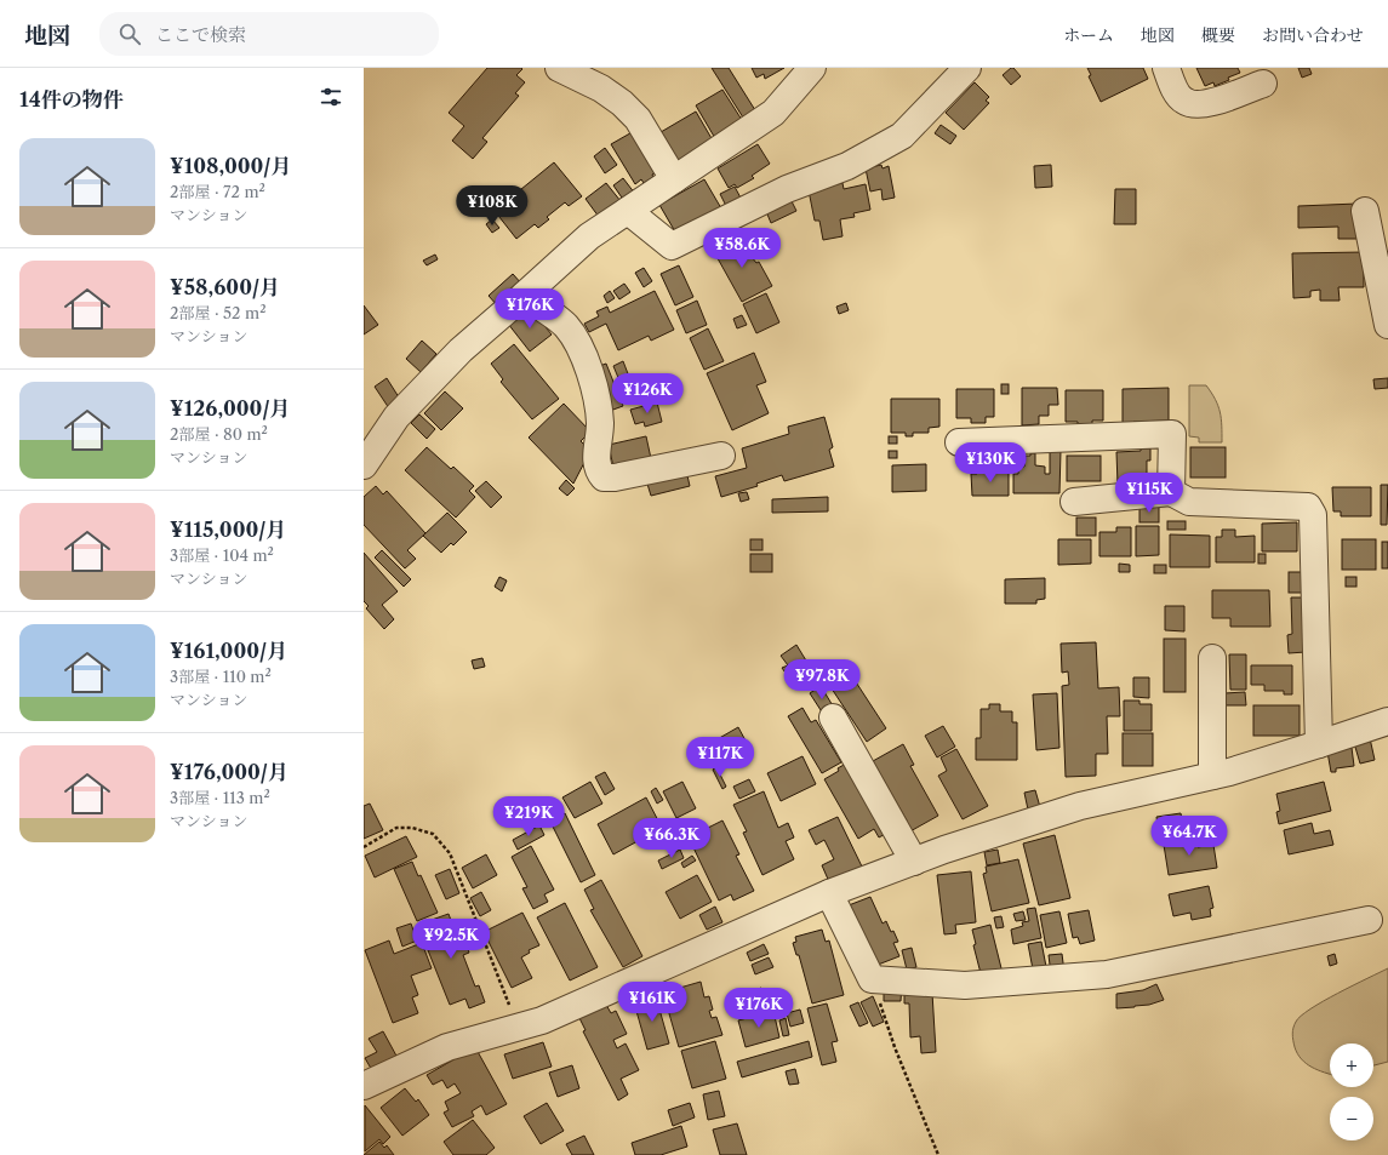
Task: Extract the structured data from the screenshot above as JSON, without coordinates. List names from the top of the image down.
{
  "page": {
    "header": "地図",
    "search": "ここで検索",
    "nav": [
      "ホーム",
      "地図",
      "概要",
      "お問い合わせ"
    ],
    "heading": "14件の物件",
    "list": [
      {
        "name": "¥108,000/月",
        "note": "2部屋 · 72 m² · マンション"
      },
      {
        "name": "¥58,600/月",
        "note": "2部屋 · 52 m² · マンション"
      },
      {
        "name": "¥126,000/月",
        "note": "2部屋 · 80 m² · マンション"
      },
      {
        "name": "¥115,000/月",
        "note": "3部屋 · 104 m² · マンション"
      },
      {
        "name": "¥161,000/月",
        "note": "3部屋 · 110 m² · マンション"
      },
      {
        "name": "¥176,000/月",
        "note": "3部屋 · 113 m² · マンション"
      }
    ],
    "price": [
      "¥108K",
      "¥58.6K",
      "¥176K",
      "¥126K",
      "¥130K",
      "¥115K",
      "¥97.8K",
      "¥117K",
      "¥219K",
      "¥64.7K",
      "¥66.3K",
      "¥92.5K",
      "¥161K",
      "¥176K"
    ],
    "map_buttons": ["+", "−"]
  }
}
